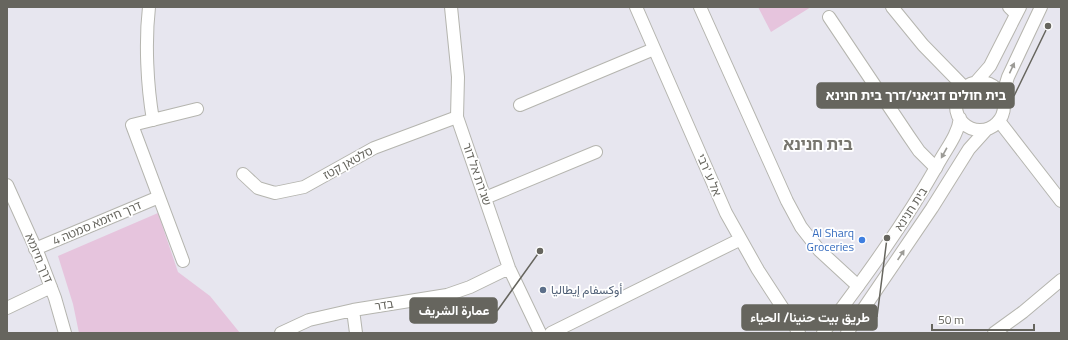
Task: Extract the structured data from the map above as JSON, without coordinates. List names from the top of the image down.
{
  "streets": {
    "street": [
      "סלטאן קטז",
      "שג'רת אל דור",
      "אל ע 'רבי",
      "בית חנינא",
      "דרך חיזמא סמטה 4",
      "דרך חיזמא",
      "בדר"
    ]
  },
  "crossings": [
    ["סלטאן קטז", "שג'רת אל דור"],
    ["שג'רת אל דור", "בדר"],
    ["דרך חיזמא סמטה 4", "דרך חיזמא"]
  ],
  "districts": ["בית חנינא"],
  "places": [
    "בית חולים דג׳אני/דרך בית חנינא",
    "طريق بيت حنينا/ الحياء",
    "Al Sharq Groceries",
    "عمارة الشريف",
    "أوكسفام إيطاليا"
  ],
  "scale_bar": "50 m"
}
